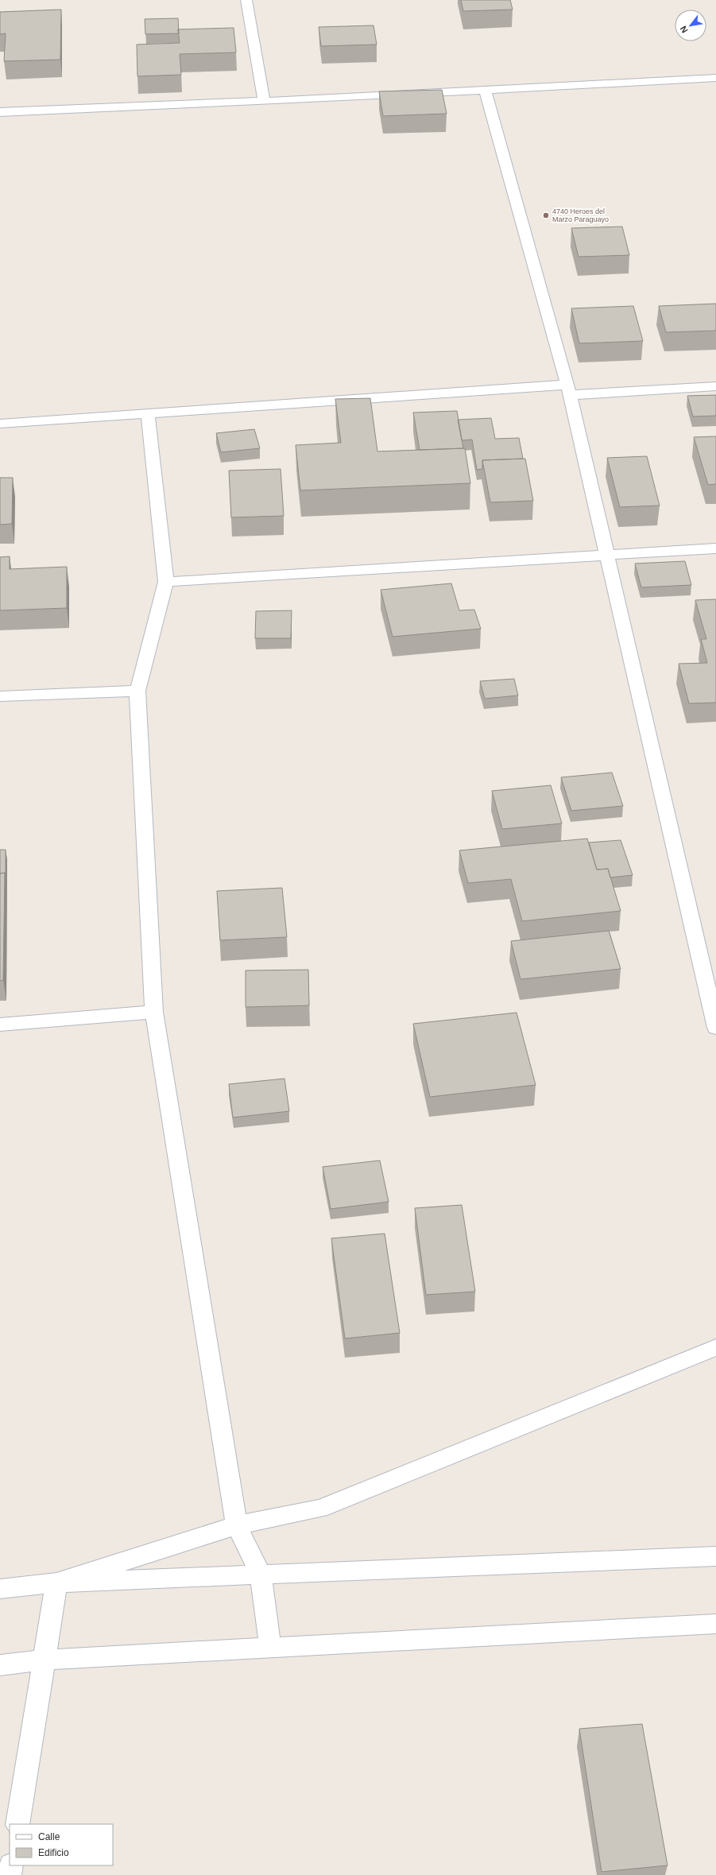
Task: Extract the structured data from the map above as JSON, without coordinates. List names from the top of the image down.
{
  "places": ["4740 Heroes del Marzo Paraguayo"],
  "legend": ["Calle", "Edificio"],
  "north": "bottom left"
}
